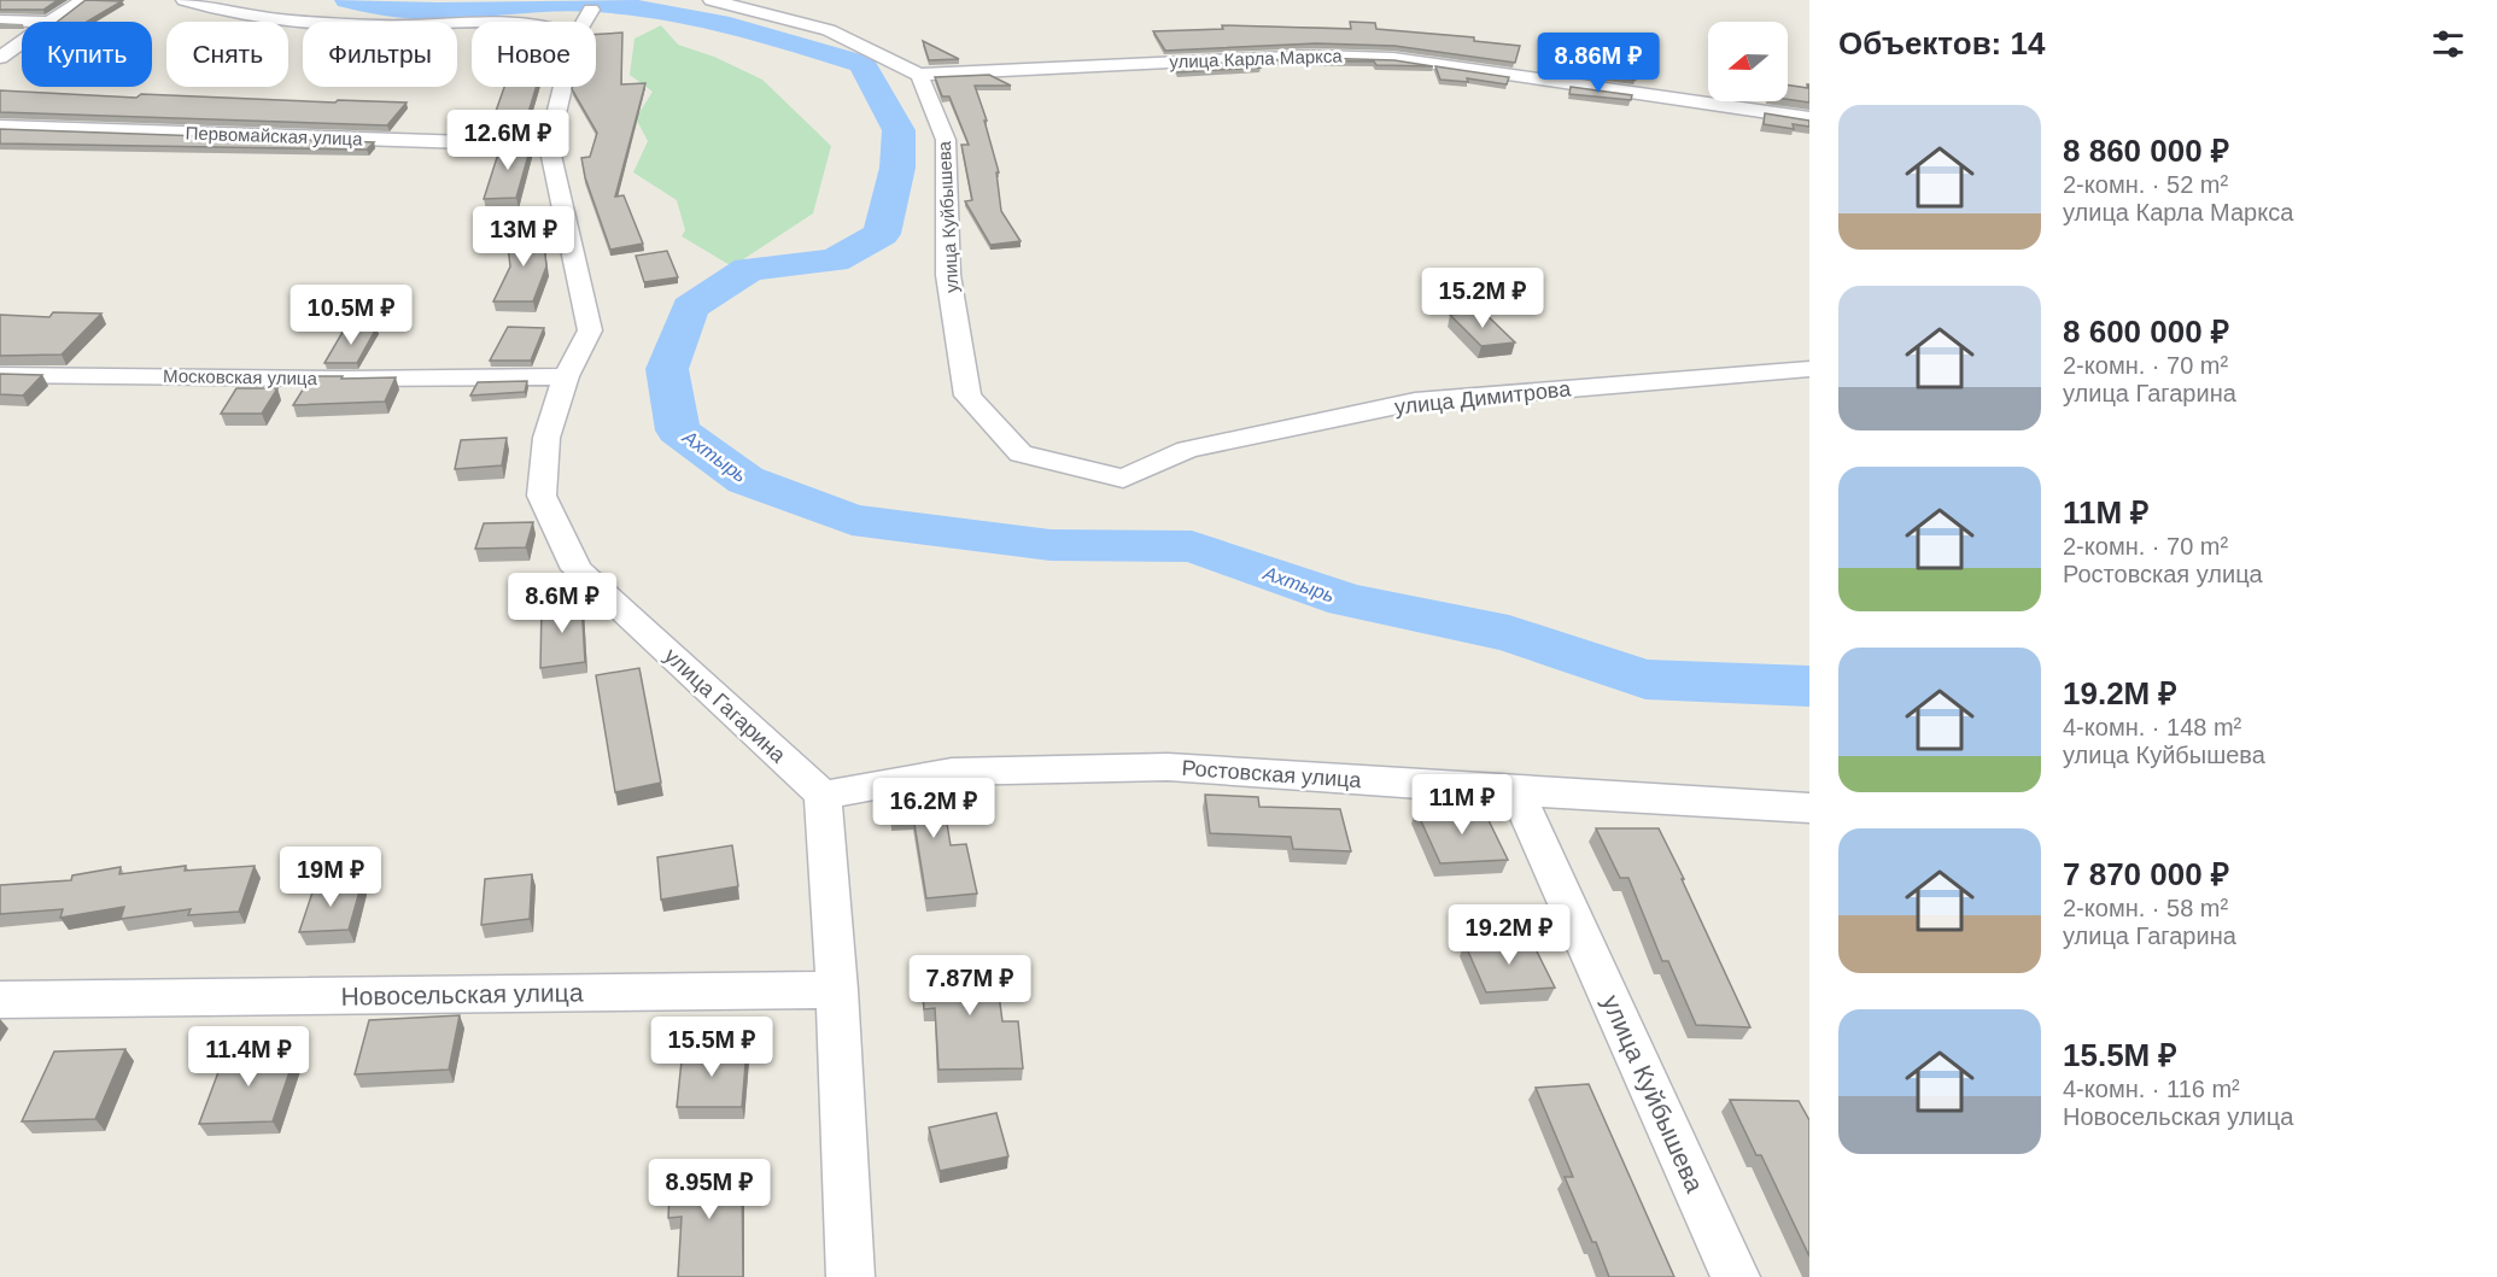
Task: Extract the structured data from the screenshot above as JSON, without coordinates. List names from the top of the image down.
{
  "streets": {
    "street": [
      "улица Карла Маркса",
      "Первомайская улица",
      "улица Куйбышева",
      "Московская улица",
      "улица Димитрова",
      "улица Гагарина",
      "Ростовская улица",
      "Новосельская улица"
    ]
  },
  "crossings": [
    ["улица Карла Маркса", "улица Куйбышева"],
    ["Первомайская улица", "улица Гагарина"],
    ["улица Куйбышева", "улица Димитрова"],
    ["улица Куйбышева", "Ростовская улица"],
    ["Московская улица", "улица Гагарина"],
    ["улица Гагарина", "Ростовская улица"]
  ],
  "water": ["Ахтырь"],
  "north": "left",
  "page": {
    "heading": "Объектов: 14",
    "chip": [
      "Купить",
      "Снять",
      "Фильтры",
      "Новое"
    ],
    "price": [
      "8.86M ₽",
      "12.6M ₽",
      "13M ₽",
      "15.2M ₽",
      "10.5M ₽",
      "8.6M ₽",
      "11M ₽",
      "16.2M ₽",
      "19M ₽",
      "19.2M ₽",
      "7.87M ₽",
      "15.5M ₽",
      "11.4M ₽",
      "8.95M ₽"
    ],
    "list": [
      {
        "name": "8 860 000 ₽",
        "note": "2-комн. · 52 m² · улица Карла Маркса"
      },
      {
        "name": "8 600 000 ₽",
        "note": "2-комн. · 70 m² · улица Гагарина"
      },
      {
        "name": "11M ₽",
        "note": "2-комн. · 70 m² · Ростовская улица"
      },
      {
        "name": "19.2M ₽",
        "note": "4-комн. · 148 m² · улица Куйбышева"
      },
      {
        "name": "7 870 000 ₽",
        "note": "2-комн. · 58 m² · улица Гагарина"
      },
      {
        "name": "15.5M ₽",
        "note": "4-комн. · 116 m² · Новосельская улица"
      }
    ]
  }
}
